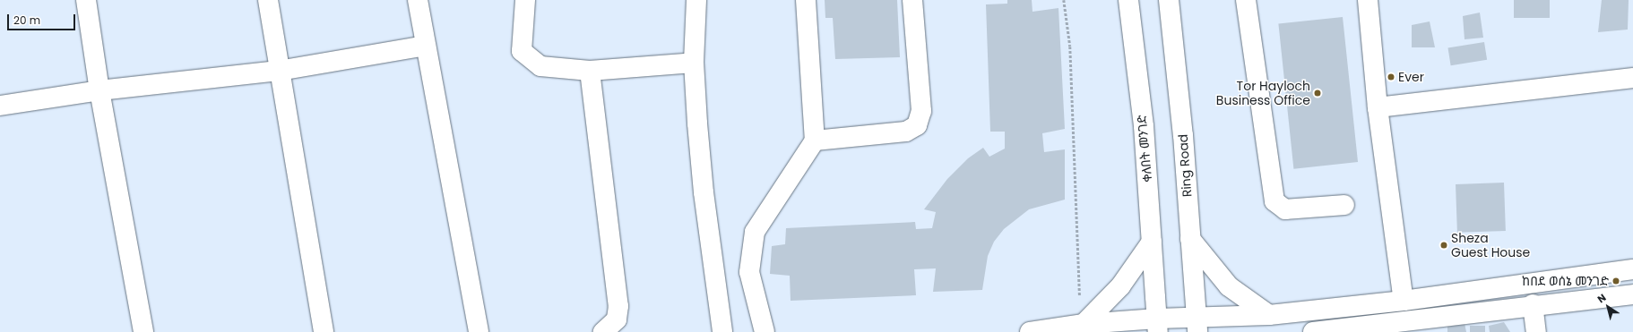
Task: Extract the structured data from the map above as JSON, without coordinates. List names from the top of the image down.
{
  "streets": {
    "main road": ["ቀለበት መንገድ", "Ring Road"]
  },
  "places": [
    "Ever",
    "Tor Hayloch Business Office",
    "Sheza Guest House",
    "ከበደ ወሰኔ መንገድ"
  ],
  "scale_bar": "20 m",
  "north": "top left"
}
